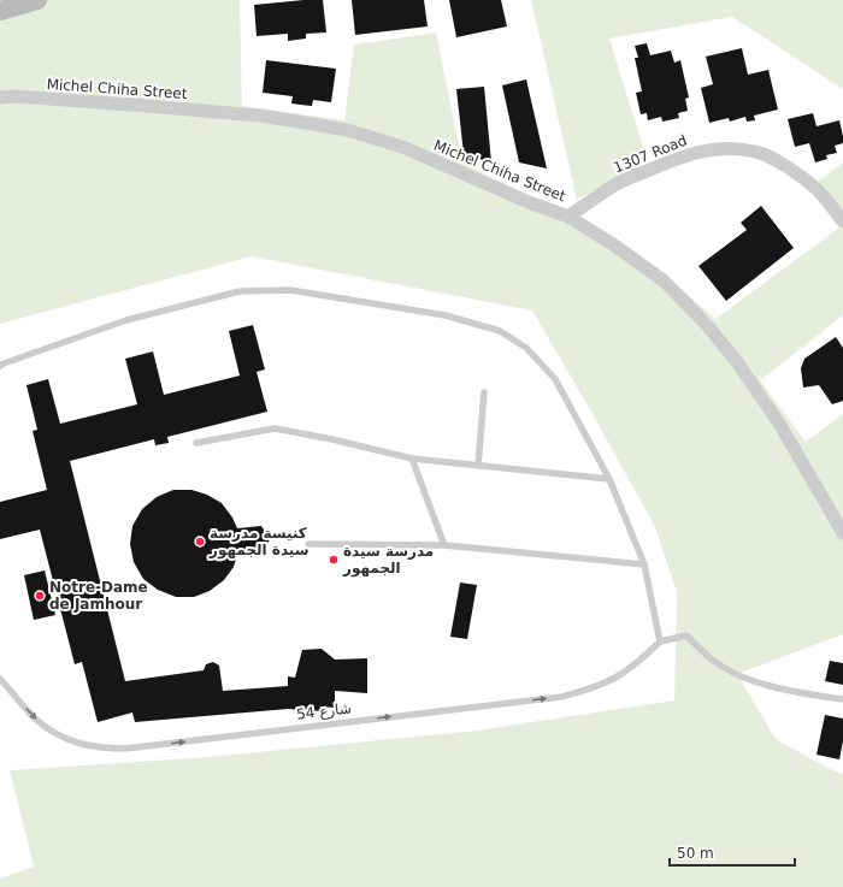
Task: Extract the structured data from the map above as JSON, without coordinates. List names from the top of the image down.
{
  "streets": {
    "street": ["Michel Chiha Street", "1307 Road"],
    "lane": ["شارع 54"]
  },
  "crossings": [
    ["Michel Chiha Street", "1307 Road"]
  ],
  "one_way": ["شارع 54"],
  "places": ["كنيسة مدرسة سيدة الجمهور", "مدرسة سيدة الجمهور", "Notre-Dame de Jamhour"],
  "scale_bar": "50 m"
}
